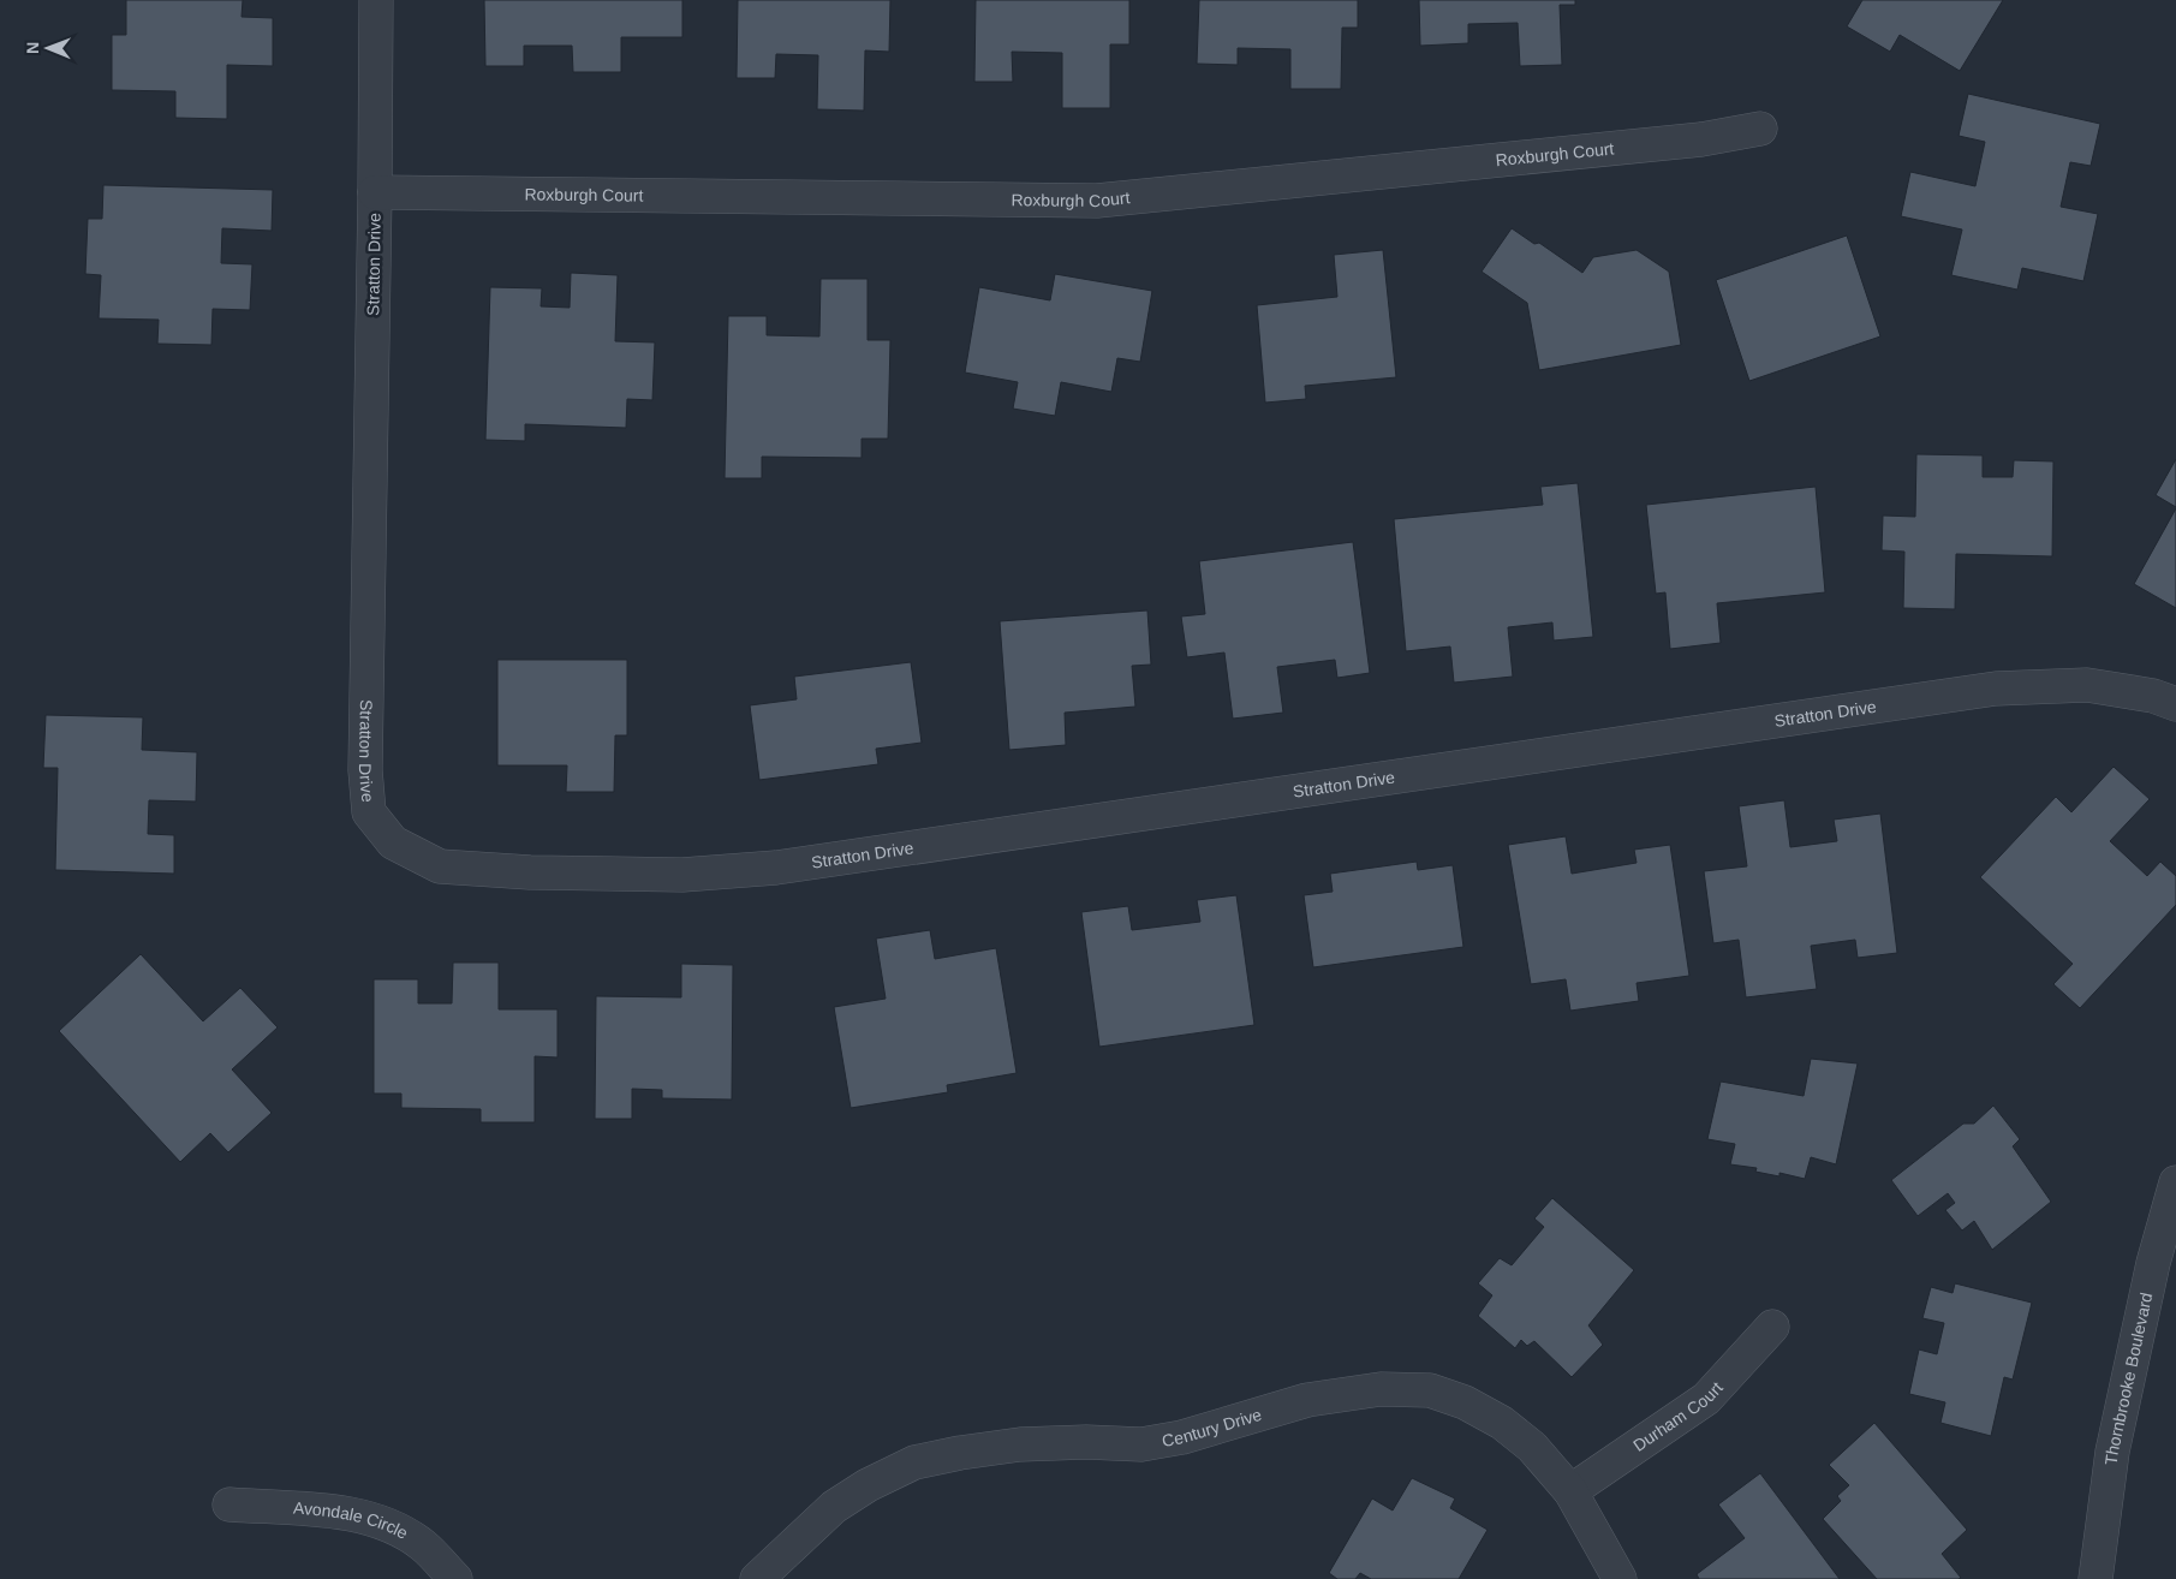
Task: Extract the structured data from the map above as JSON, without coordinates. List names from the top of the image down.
{
  "streets": {
    "street": [
      "Roxburgh Court",
      "Stratton Drive",
      "Thornbrooke Boulevard",
      "Durham Court",
      "Century Drive",
      "Avondale Circle"
    ]
  },
  "crossings": [
    ["Roxburgh Court", "Stratton Drive"],
    ["Durham Court", "Century Drive"]
  ],
  "north": "left"
}
